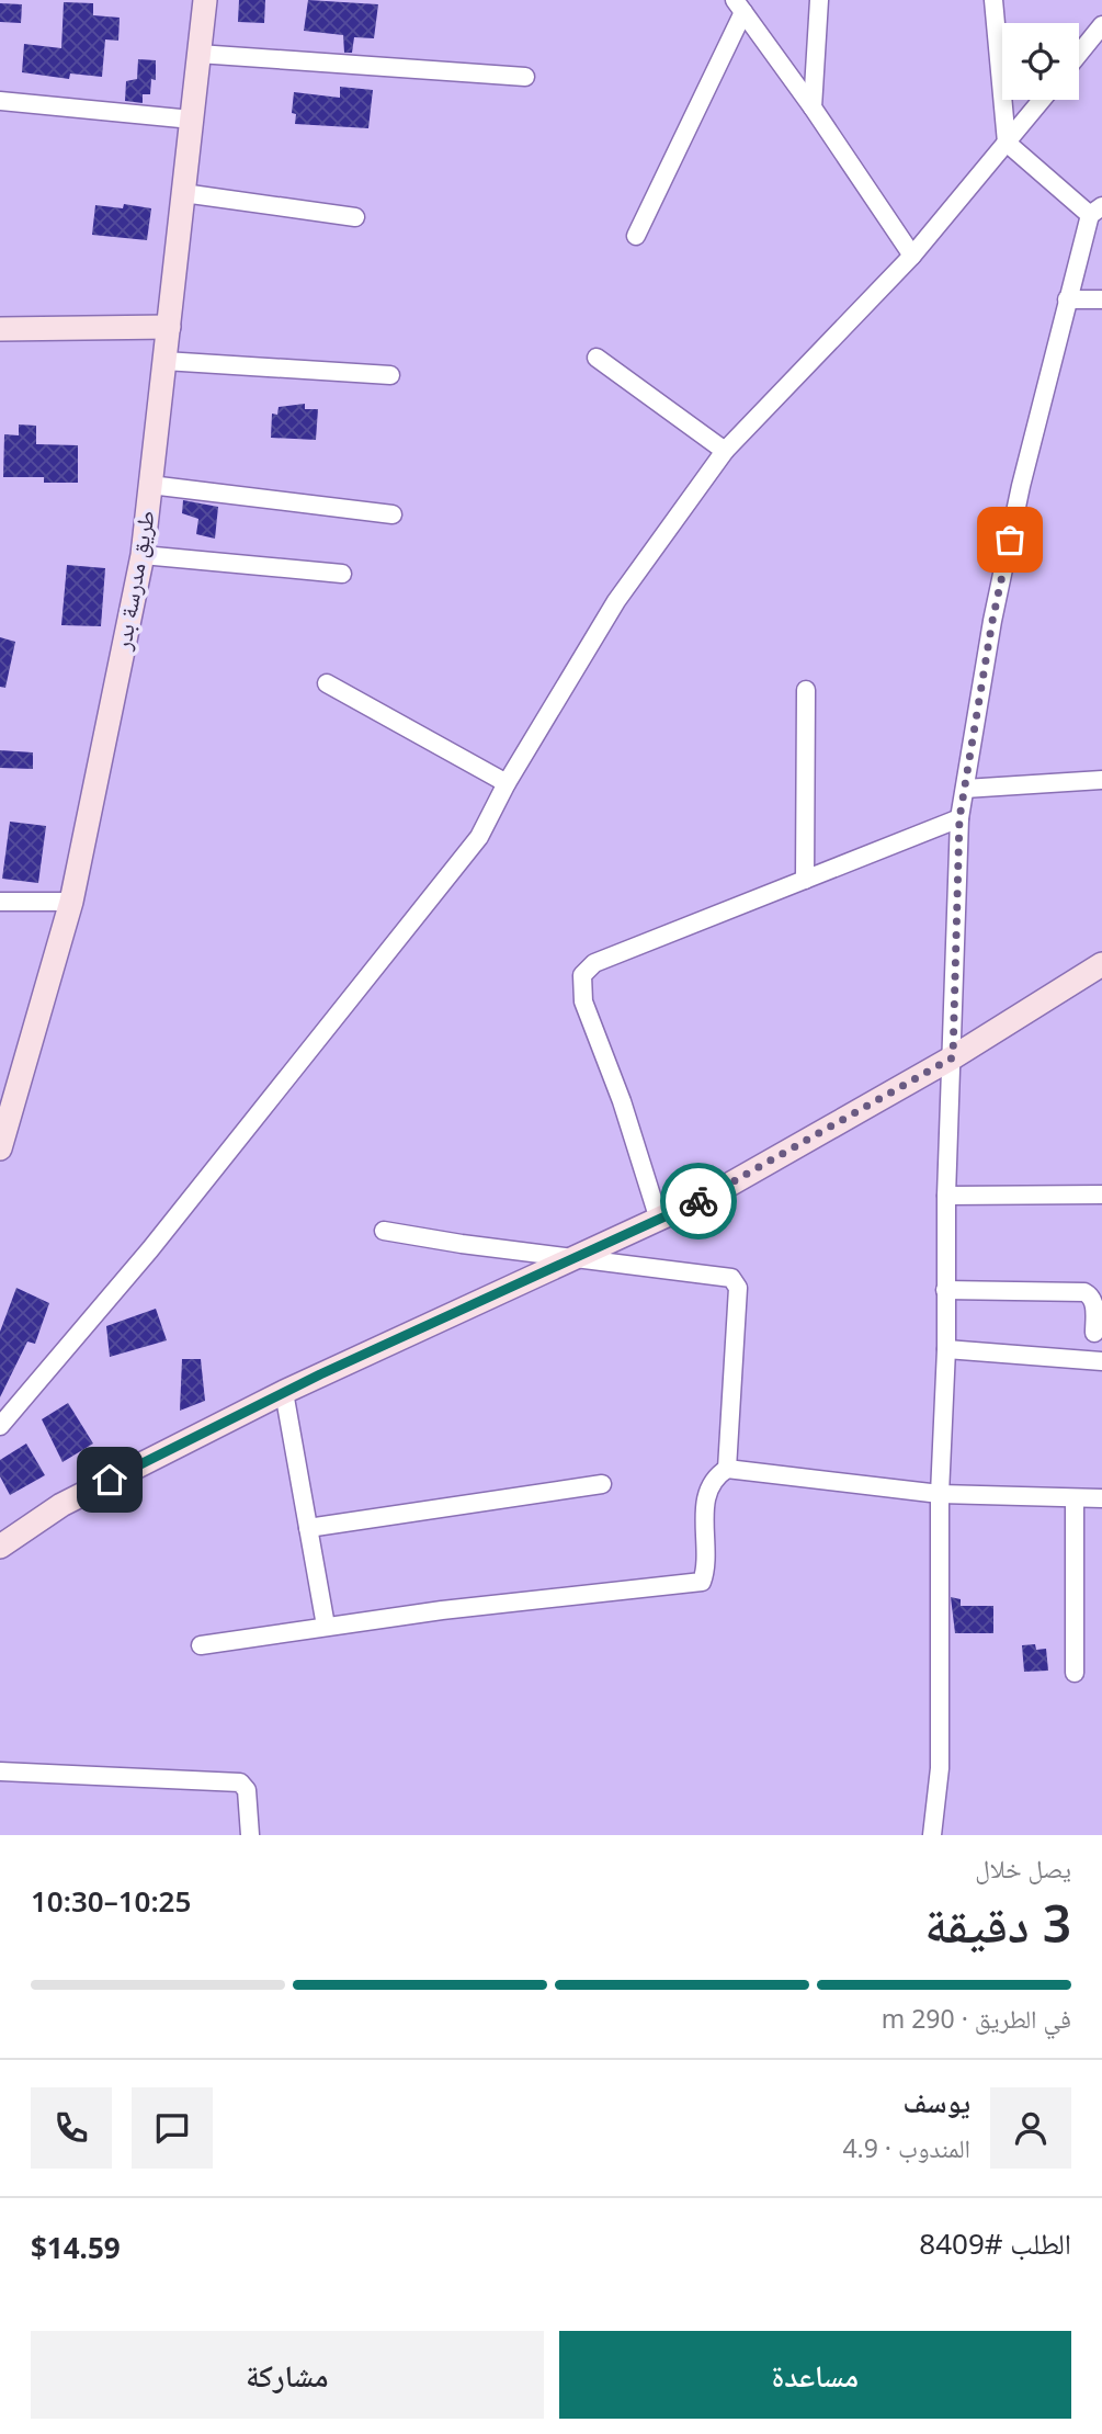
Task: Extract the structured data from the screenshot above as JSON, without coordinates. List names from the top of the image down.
{
  "streets": {
    "street": ["طريق مدرسة بدر"]
  },
  "page": {
    "heading": ["3 دقيقة", "يصل خلال", "10:25–10:30"],
    "panel": [
      "يوسف",
      "المندوب · 4.9",
      "الطلب #8409",
      "$14.59"
    ],
    "bar": "في الطريق · 290 m",
    "buttons": ["مساعدة", "مشاركة"]
  }
}
